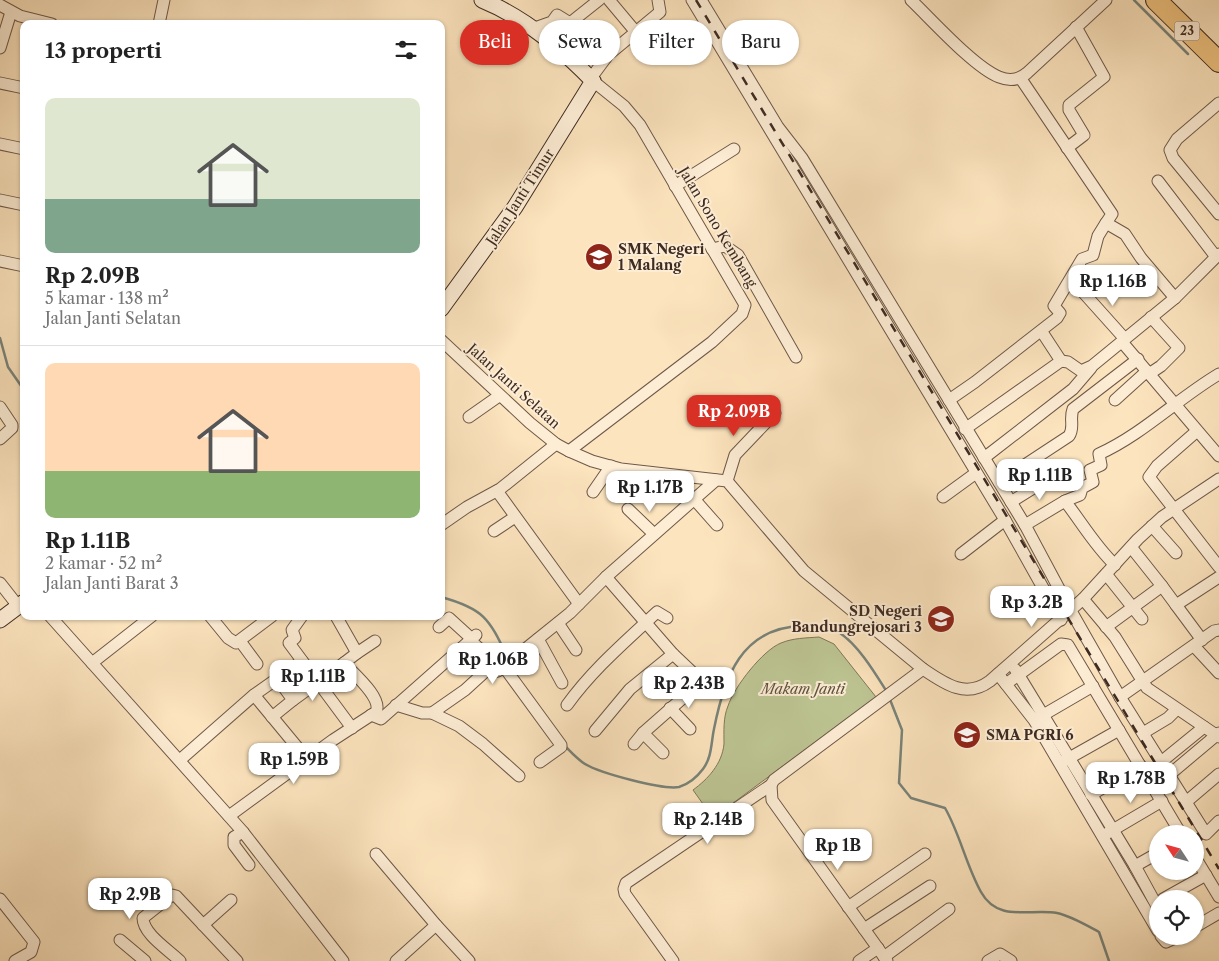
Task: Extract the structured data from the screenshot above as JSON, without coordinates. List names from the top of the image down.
{
  "streets": {
    "highway": ["23"],
    "street": ["Jalan Janti Timur", "Jalan Sono Kembang", "Jalan Janti Selatan"]
  },
  "crossings": [
    ["Jalan Janti Timur", "Jalan Sono Kembang"],
    ["Jalan Sono Kembang", "Jalan Janti Selatan"]
  ],
  "parks": ["Makam Janti"],
  "places": {
    "school or university": ["SMK Negeri 1 Malang", "SD Negeri Bandungrejosari 3", "SMA PGRI 6"]
  },
  "north": "top left",
  "page": {
    "chip": [
      "Beli",
      "Sewa",
      "Filter",
      "Baru"
    ],
    "heading": "13 properti",
    "list": [
      {
        "name": "Rp 2.09B",
        "note": "5 kamar · 138 m² · Jalan Janti Selatan"
      },
      {
        "name": "Rp 1.11B",
        "note": "2 kamar · 52 m² · Jalan Janti Barat 3"
      }
    ],
    "price": [
      "Rp 1.16B",
      "Rp 2.09B",
      "Rp 1.11B",
      "Rp 1.17B",
      "Rp 3.2B",
      "Rp 1.06B",
      "Rp 1.11B",
      "Rp 2.43B",
      "Rp 1.59B",
      "Rp 1.78B",
      "Rp 2.14B",
      "Rp 1B",
      "Rp 2.9B"
    ]
  }
}
